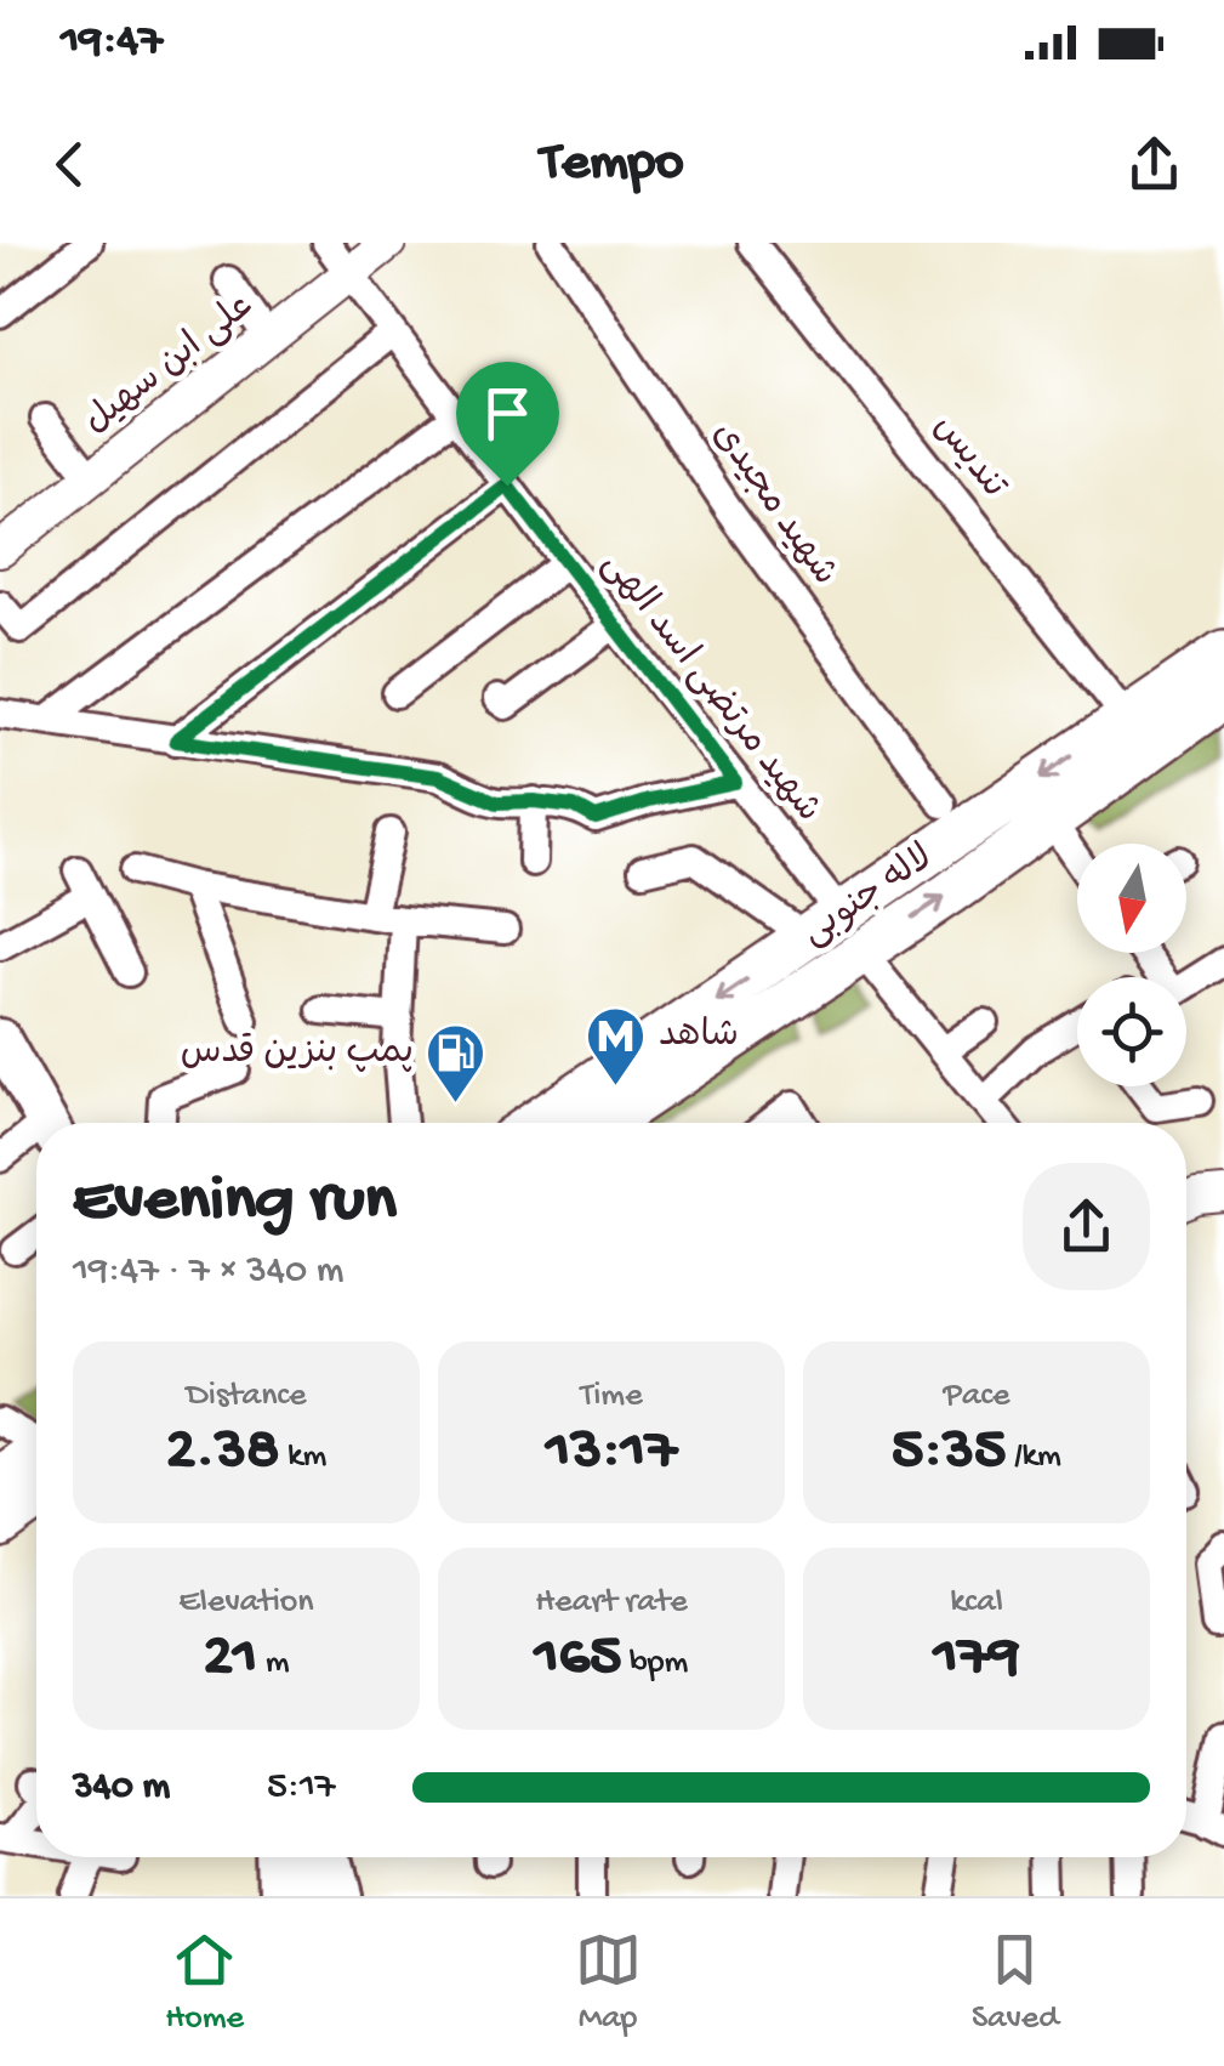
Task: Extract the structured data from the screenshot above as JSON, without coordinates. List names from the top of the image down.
{
  "streets": {
    "main road": ["لاله جنوبی"],
    "street": [
      "علی ابن سهیل",
      "تندیس",
      "شهید مجیدی",
      "شهید مرتضی اسد الهی"
    ]
  },
  "crossings": [
    ["علی ابن سهیل", "شهید مرتضی اسد الهی"],
    ["تندیس", "لاله جنوبی"],
    ["شهید مرتضی اسد الهی", "لاله جنوبی"]
  ],
  "places": {
    "metro station": ["شاهد"],
    "fuel station": ["پمپ بنزین قدس"]
  },
  "north": "bottom",
  "page": {
    "status": "19:47",
    "header": "Tempo",
    "heading": ["Evening run", "19:47 · 7 × 340 m"],
    "stats": [
      ["Distance", "2.38 km"],
      ["Time", "13:17"],
      ["Pace", "5:35 /km"],
      ["Elevation", "21 m"],
      ["Heart rate", "165 bpm"],
      ["kcal", "179"]
    ],
    "list": [
      {
        "name": "340 m",
        "note": "5:17"
      }
    ],
    "tabs": ["Home", "Map", "Saved"]
  }
}
